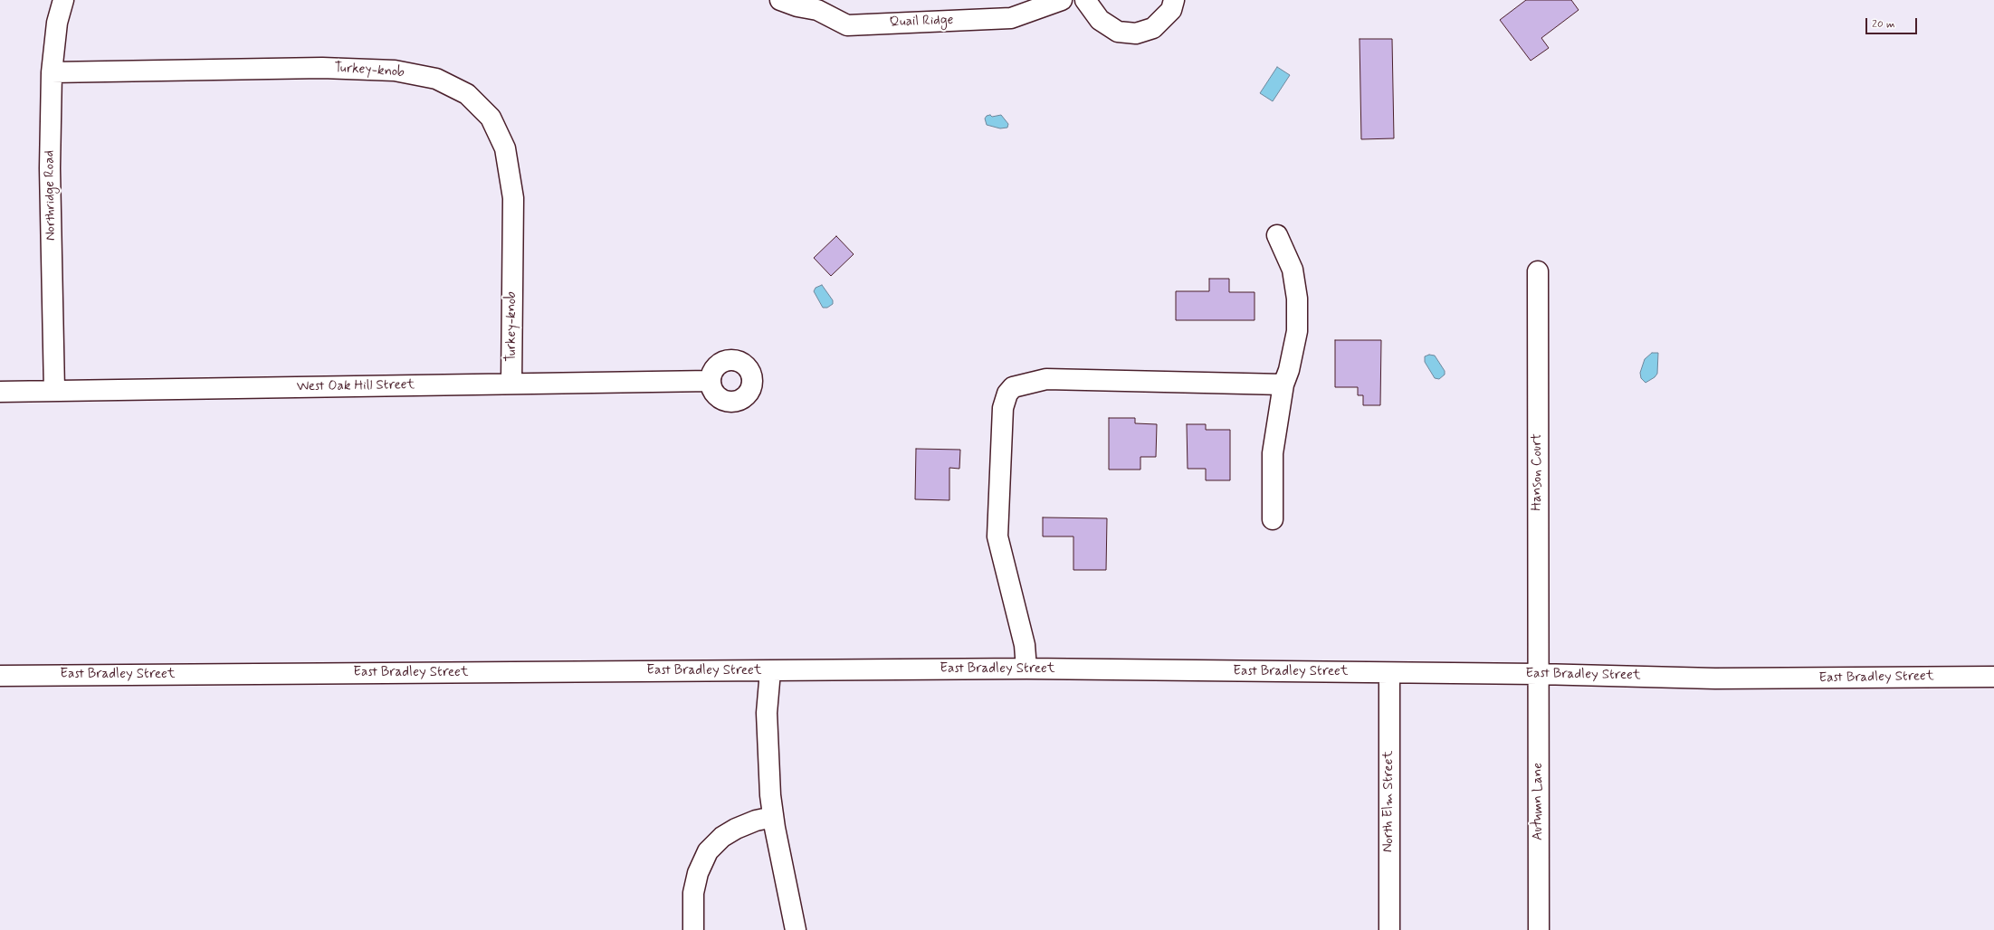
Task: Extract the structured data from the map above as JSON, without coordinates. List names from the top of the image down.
{
  "streets": {
    "street": [
      "Quail Ridge",
      "Turkey-knob",
      "Northridge Road",
      "West Oak Hill Street",
      "Hanson Court",
      "East Bradley Street",
      "North Elm Street",
      "Autumn Lane"
    ]
  },
  "crossings": [
    ["Turkey-knob", "Northridge Road"],
    ["Turkey-knob", "West Oak Hill Street"],
    ["Northridge Road", "West Oak Hill Street"],
    ["Hanson Court", "East Bradley Street"],
    ["Hanson Court", "Autumn Lane"],
    ["East Bradley Street", "North Elm Street"],
    ["East Bradley Street", "Autumn Lane"]
  ],
  "scale_bar": "20 m"
}
